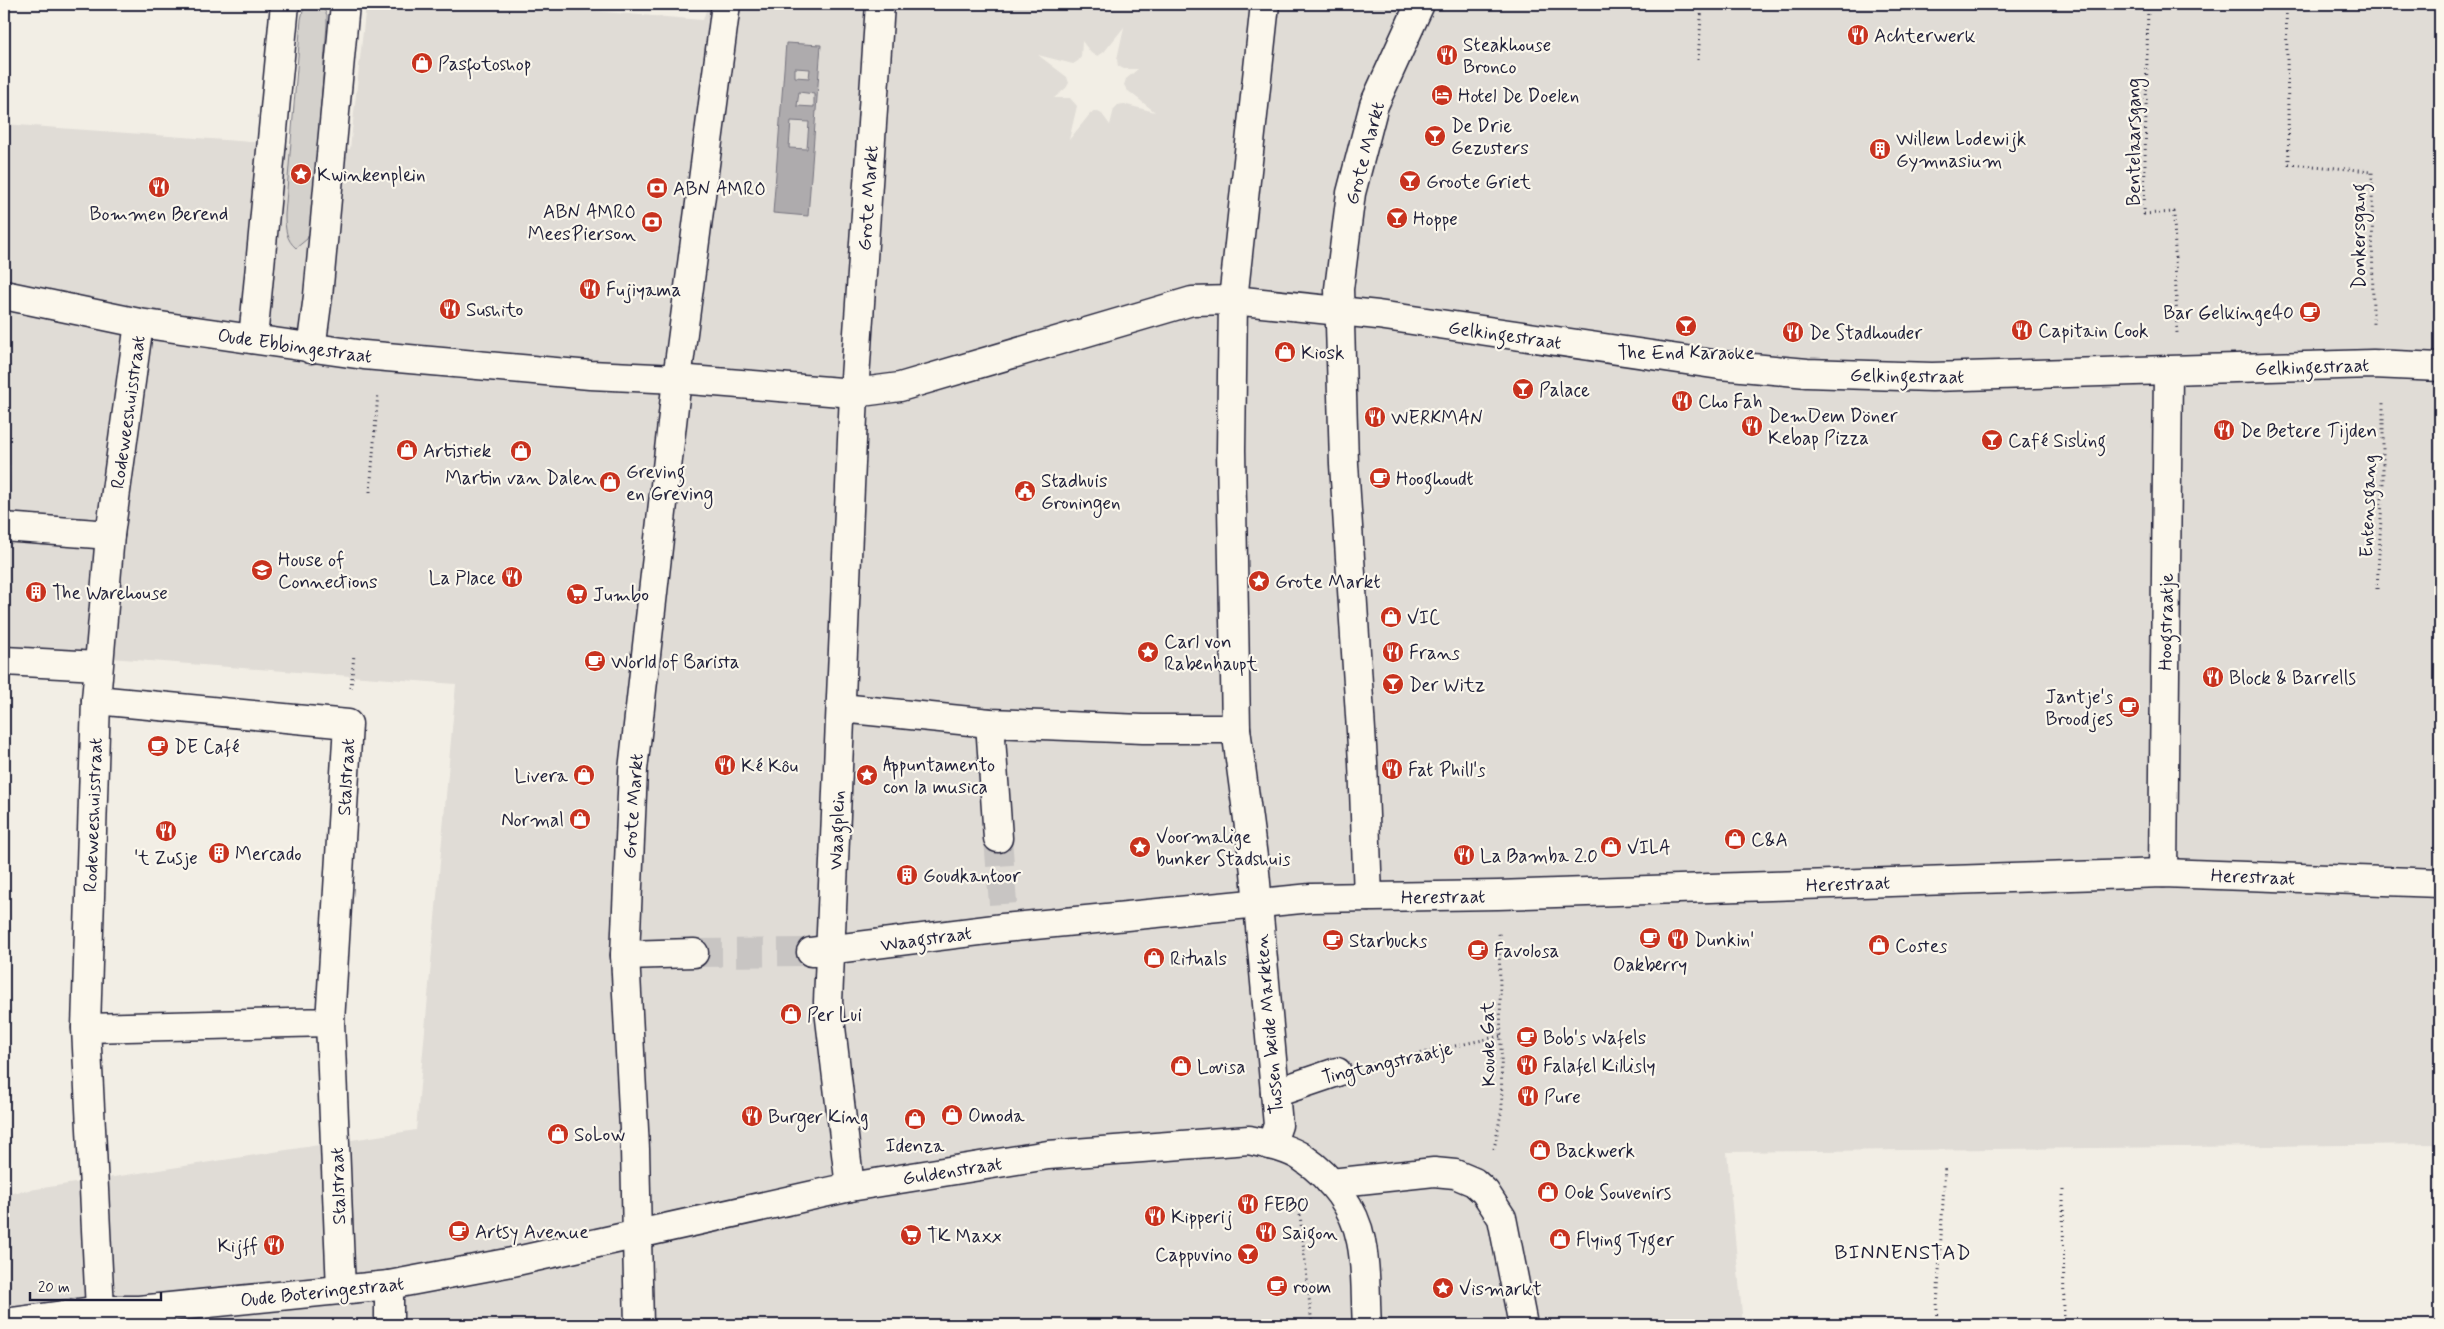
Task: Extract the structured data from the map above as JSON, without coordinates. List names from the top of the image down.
{
  "streets": {
    "street": [
      "Grote Markt",
      "Gelkingestraat",
      "Oude Ebbingestraat",
      "Rodeweeshuisstraat",
      "Hoogstraatje",
      "Stalstraat",
      "Waagplein",
      "Herestraat",
      "Waagstraat",
      "Tussen beide Markten",
      "Tingtangstraatje",
      "Guldenstraat",
      "Oude Boteringestraat"
    ],
    "path": [
      "Bentelaarsgang",
      "Donkersgang",
      "Entensgang",
      "Koude Gat"
    ]
  },
  "crossings": [
    ["Bentelaarsgang", "Gelkingestraat"],
    ["Bentelaarsgang", "Hoogstraatje"],
    ["Grote Markt", "Gelkingestraat"],
    ["Grote Markt", "Oude Ebbingestraat"],
    ["Grote Markt", "Waagplein"],
    ["Grote Markt", "Herestraat"],
    ["Grote Markt", "Guldenstraat"],
    ["Grote Markt", "Oude Boteringestraat"],
    ["Donkersgang", "Gelkingestraat"],
    ["Donkersgang", "Entensgang"],
    ["Gelkingestraat", "Entensgang"],
    ["Gelkingestraat", "Hoogstraatje"],
    ["Oude Ebbingestraat", "Rodeweeshuisstraat"],
    ["Rodeweeshuisstraat", "Stalstraat"],
    ["Rodeweeshuisstraat", "Oude Boteringestraat"],
    ["Hoogstraatje", "Herestraat"],
    ["Stalstraat", "Oude Boteringestraat"],
    ["Waagplein", "Waagstraat"],
    ["Herestraat", "Waagstraat"],
    ["Herestraat", "Tussen beide Markten"],
    ["Herestraat", "Koude Gat"],
    ["Waagstraat", "Tussen beide Markten"],
    ["Tussen beide Markten", "Tingtangstraatje"],
    ["Tussen beide Markten", "Guldenstraat"],
    ["Koude Gat", "Tingtangstraatje"],
    ["Guldenstraat", "Oude Boteringestraat"]
  ],
  "districts": ["BINNENSTAD"],
  "places": {
    "restaurant": [
      "Achterwerk",
      "Steakhouse Bronco",
      "Bommen Berend",
      "Fujiyama",
      "Sushito",
      "Capitain Cook",
      "De Stadhouder",
      "Cho Fah",
      "WERKMAN",
      "DemDem Döner Kebap Pizza",
      "De Betere Tijden",
      "La Place",
      "Frans",
      "Block & Barrells",
      "Ké Kôu",
      "Fat Phill's",
      "'t Zusje",
      "La Bamba 2.0",
      "Dunkin'",
      "Falafel Killisly",
      "Pure",
      "Burger King",
      "FEBO",
      "Kipperij",
      "Saigon",
      "Kijff"
    ],
    "shop": [
      "Pasfotoshop",
      "Kiosk",
      "Artistiek",
      "Martin van Dalen",
      "Greving en Greving",
      "VIC",
      "Livera",
      "Normal",
      "C&A",
      "VILA",
      "Costes",
      "Rituals",
      "Per Lui",
      "Lovisa",
      "Omoda",
      "Idenza",
      "SoLow",
      "Backwerk",
      "Ook Souvenirs",
      "Flying Tyger"
    ],
    "hotel": ["Hotel De Doelen"],
    "bar": [
      "De Drie Gezusters",
      "Groote Griet",
      "Hoppe",
      "The End Karaoke",
      "Palace",
      "Café Sisling",
      "Der Witz",
      "Cappuvino"
    ],
    "building": [
      "Willem Lodewijk Gymnasium",
      "The Warehouse",
      "Mercado",
      "Goudkantoor"
    ],
    "place": [
      "Kwinkenplein",
      "Grote Markt",
      "Carl von Rabenhaupt",
      "Appuntamento con la musica",
      "Voormalige bunker Stadshuis",
      "Vismarkt"
    ],
    "bank": ["ABN AMRO", "ABN AMRO MeesPierson"],
    "cafe": [
      "Bar Gelkinge40",
      "Hooghoudt",
      "World of Barista",
      "Jantje's Broodjes",
      "DE Café",
      "Oakberry",
      "Starbucks",
      "Favolosa",
      "Bob's Wafels",
      "Artsy Avenue",
      "room"
    ],
    "public building": ["Stadhuis Groningen"],
    "school or university": ["House of Connections"],
    "supermarket": ["Jumbo", "TK Maxx"]
  },
  "scale_bar": "20 m"
}
